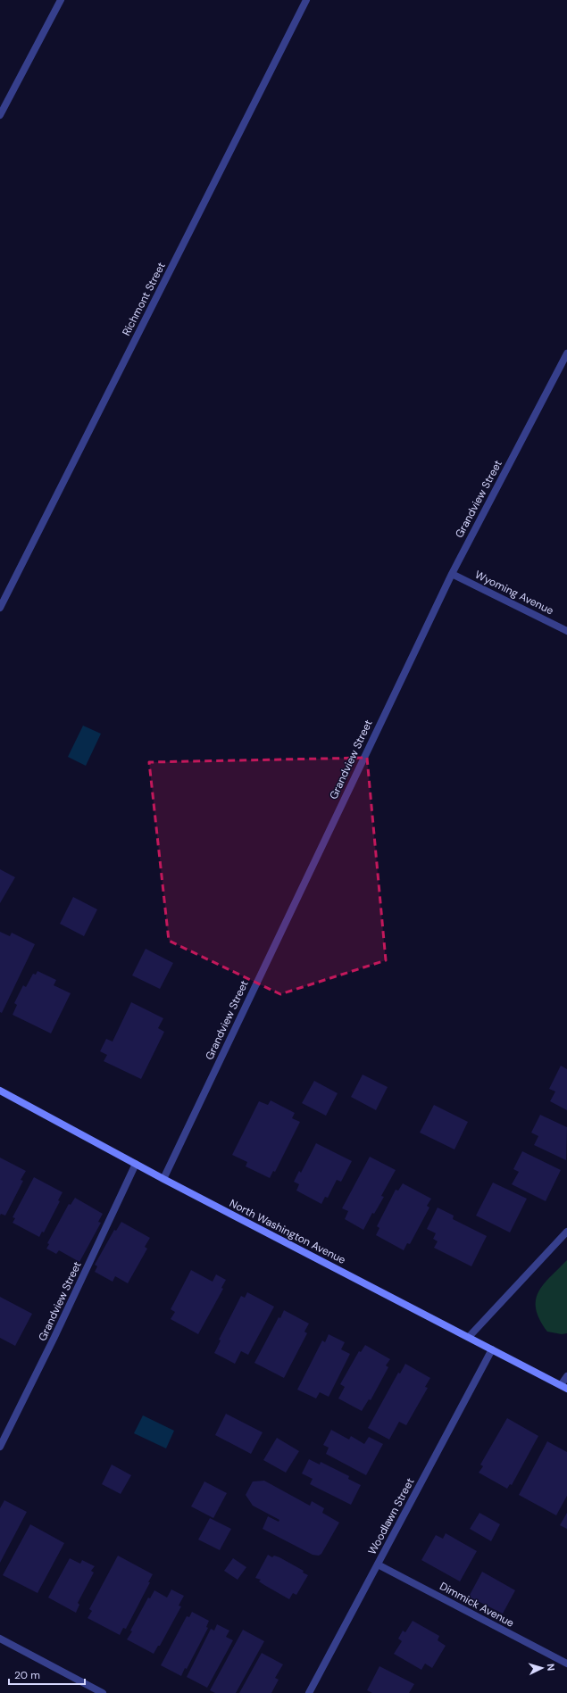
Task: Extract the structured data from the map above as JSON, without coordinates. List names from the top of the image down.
{
  "streets": {
    "street": [
      "Richmont Street",
      "Grandview Street",
      "Wyoming Avenue",
      "North Washington Avenue",
      "Woodlawn Street",
      "Dimmick Avenue"
    ]
  },
  "crossings": [
    ["Grandview Street", "Wyoming Avenue"],
    ["Grandview Street", "North Washington Avenue"],
    ["North Washington Avenue", "Woodlawn Street"],
    ["Woodlawn Street", "Dimmick Avenue"]
  ],
  "scale_bar": "20 m",
  "north": "right"
}
